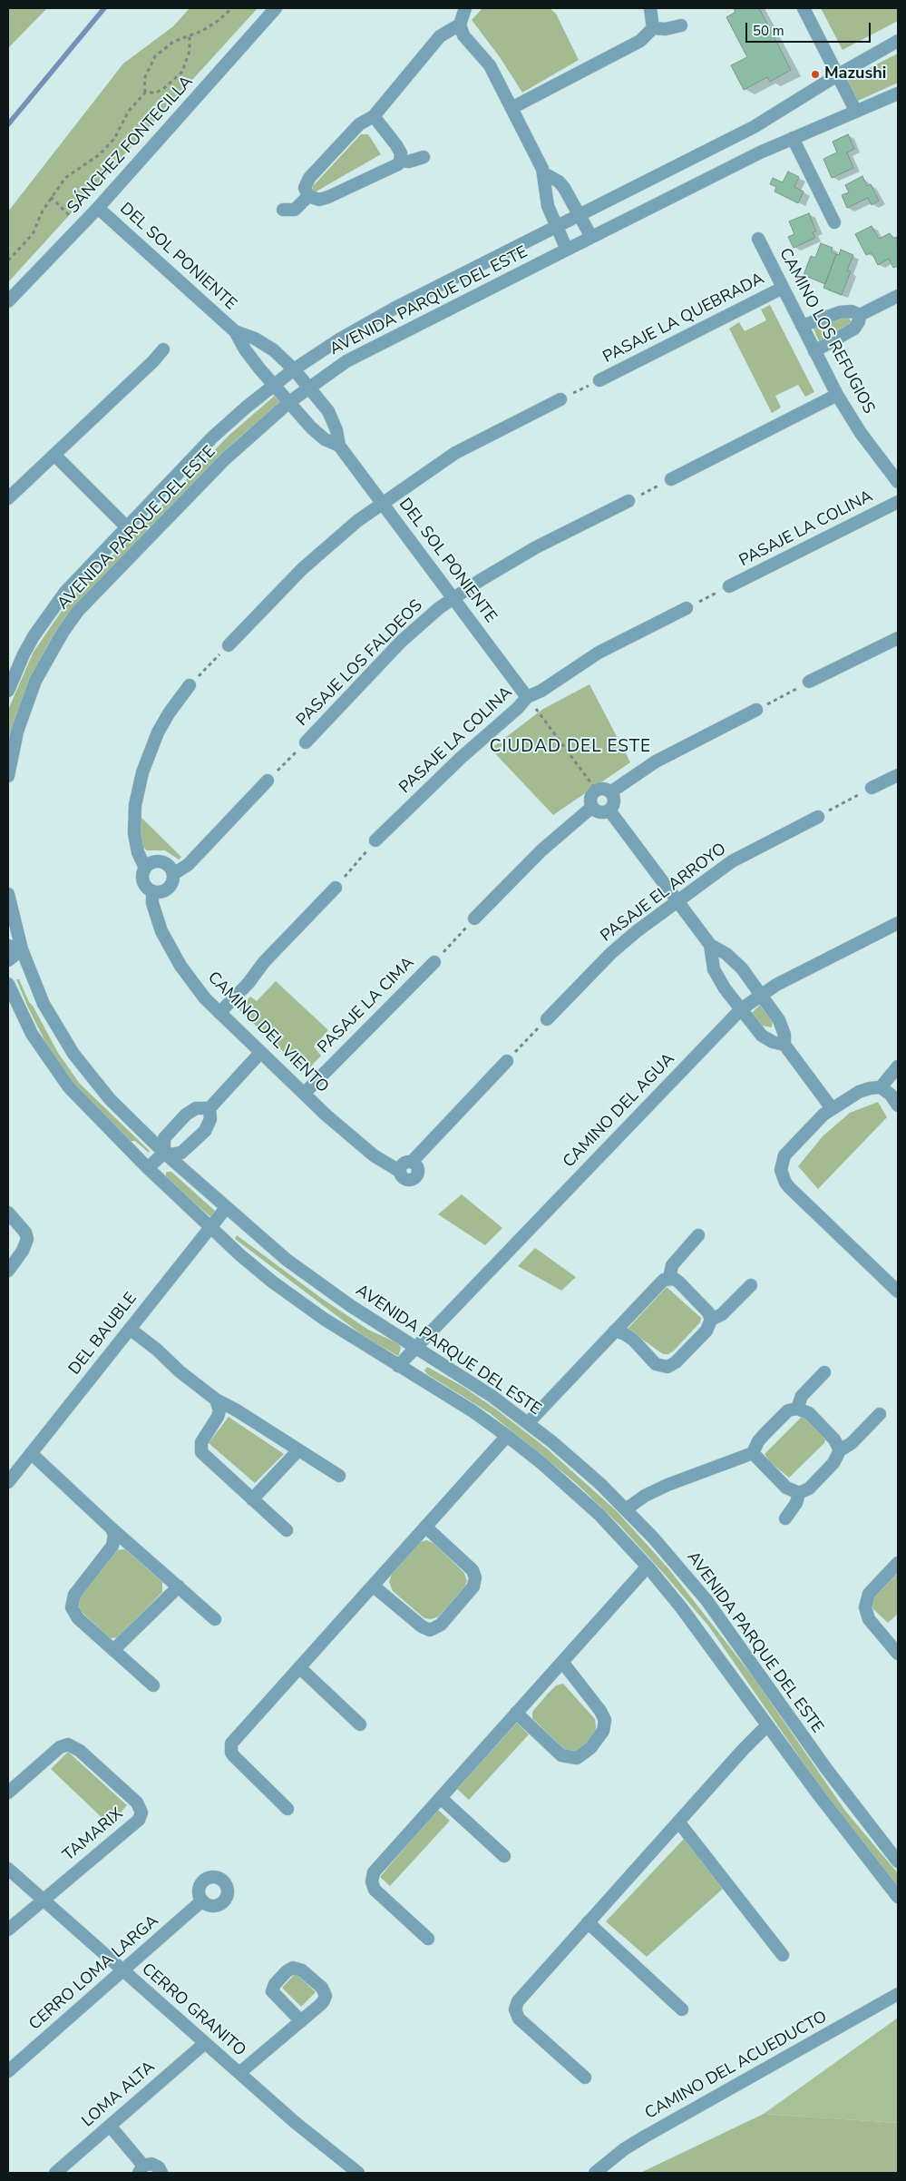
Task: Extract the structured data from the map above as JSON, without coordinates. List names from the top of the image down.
{
  "streets": {
    "street": [
      "SÁNCHEZ FONTECILLA",
      "DEL SOL PONIENTE",
      "AVENIDA PARQUE DEL ESTE",
      "PASAJE LA QUEBRADA",
      "CAMINO LOS REFUGIOS",
      "PASAJE LA COLINA",
      "PASAJE LOS FALDEOS",
      "PASAJE EL ARROYO",
      "PASAJE LA CIMA",
      "CAMINO DEL VIENTO",
      "CAMINO DEL AGUA",
      "DEL BAUBLE",
      "TAMARIX",
      "CERRO LOMA LARGA",
      "CERRO GRANITO",
      "CAMINO DEL ACUEDUCTO",
      "LOMA ALTA"
    ]
  },
  "crossings": [
    ["SÁNCHEZ FONTECILLA", "DEL SOL PONIENTE"],
    ["DEL SOL PONIENTE", "AVENIDA PARQUE DEL ESTE"],
    ["DEL SOL PONIENTE", "PASAJE LA COLINA"],
    ["DEL SOL PONIENTE", "PASAJE LOS FALDEOS"],
    ["AVENIDA PARQUE DEL ESTE", "CAMINO DEL AGUA"],
    ["AVENIDA PARQUE DEL ESTE", "DEL BAUBLE"],
    ["PASAJE LA QUEBRADA", "CAMINO LOS REFUGIOS"],
    ["PASAJE LA CIMA", "CAMINO DEL VIENTO"],
    ["TAMARIX", "CERRO GRANITO"],
    ["CERRO LOMA LARGA", "CERRO GRANITO"],
    ["CERRO GRANITO", "LOMA ALTA"]
  ],
  "districts": ["CIUDAD DEL ESTE"],
  "places": ["Mazushi"],
  "scale_bar": "50 m"
}
